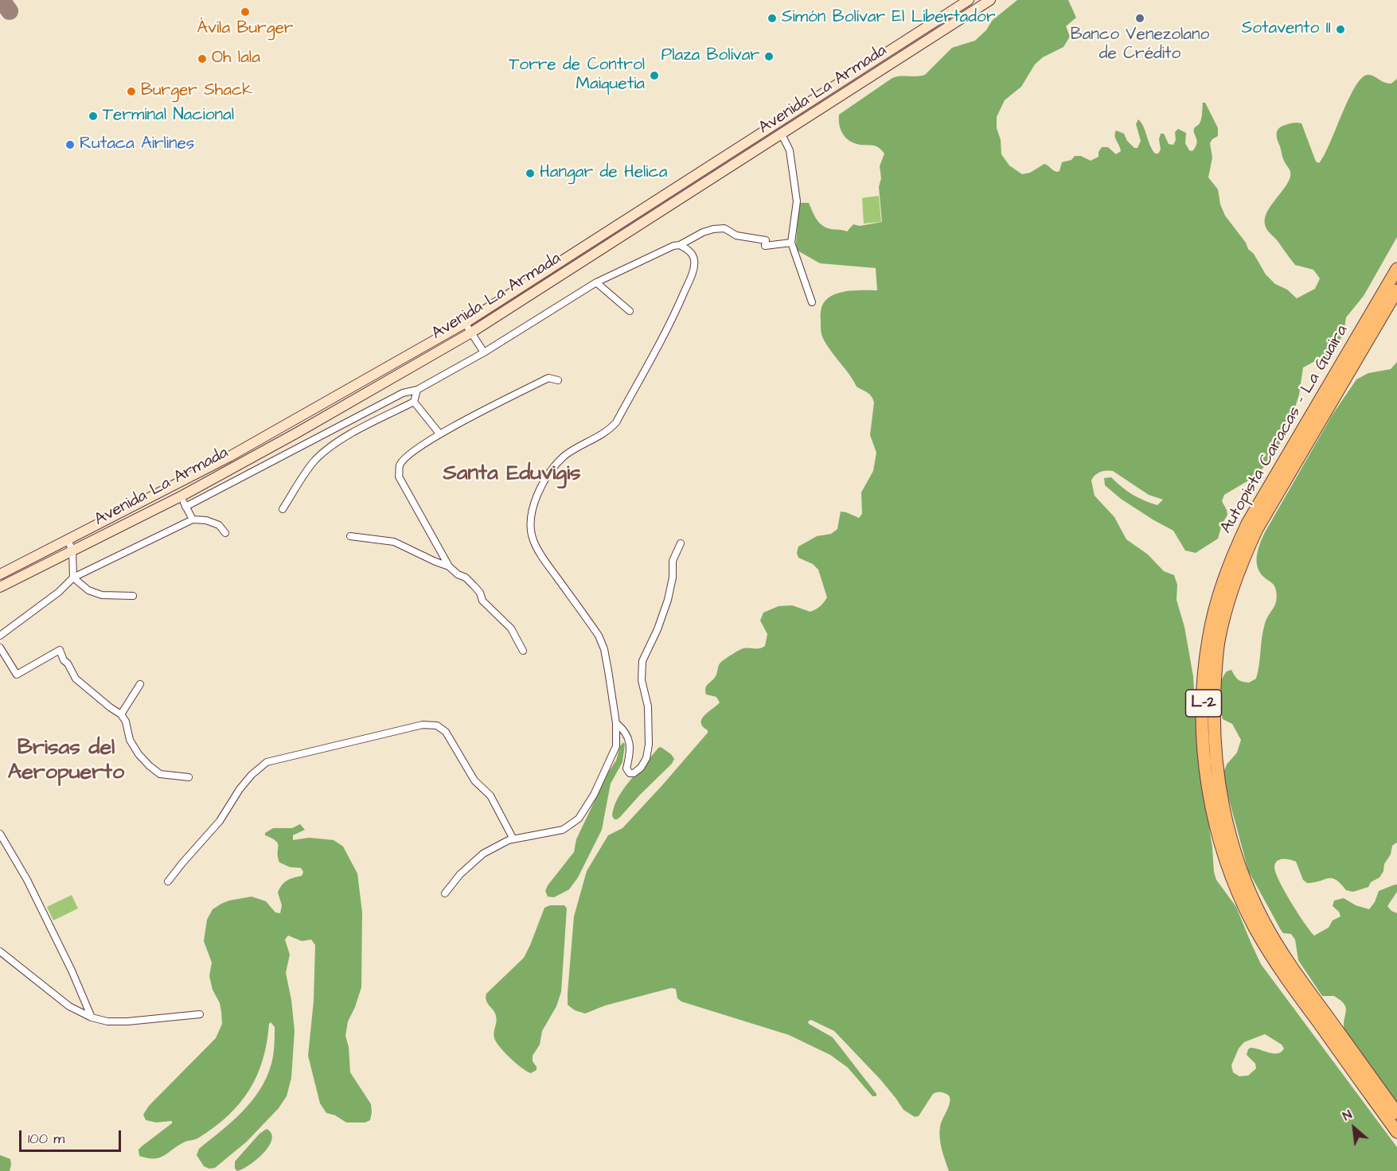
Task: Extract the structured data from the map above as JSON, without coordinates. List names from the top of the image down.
{
  "streets": {
    "highway": ["Autopista Caracas - La Guaira", "L-2"],
    "main road": ["Avenida La Armada"]
  },
  "districts": ["Santa Eduvigis", "Brisas del Aeropuerto"],
  "places": [
    "Ávila Burger",
    "Simón Bolívar El Libertador",
    "Banco Venezolano de Crédito",
    "Sotavento II",
    "Plaza Bolívar",
    "Oh lala",
    "Torre de Control Maiquetia",
    "Burger Shack",
    "Terminal Nacional",
    "Rutaca Airlines",
    "Hangar de Helica"
  ],
  "scale_bar": "100 m",
  "north": "top left"
}
